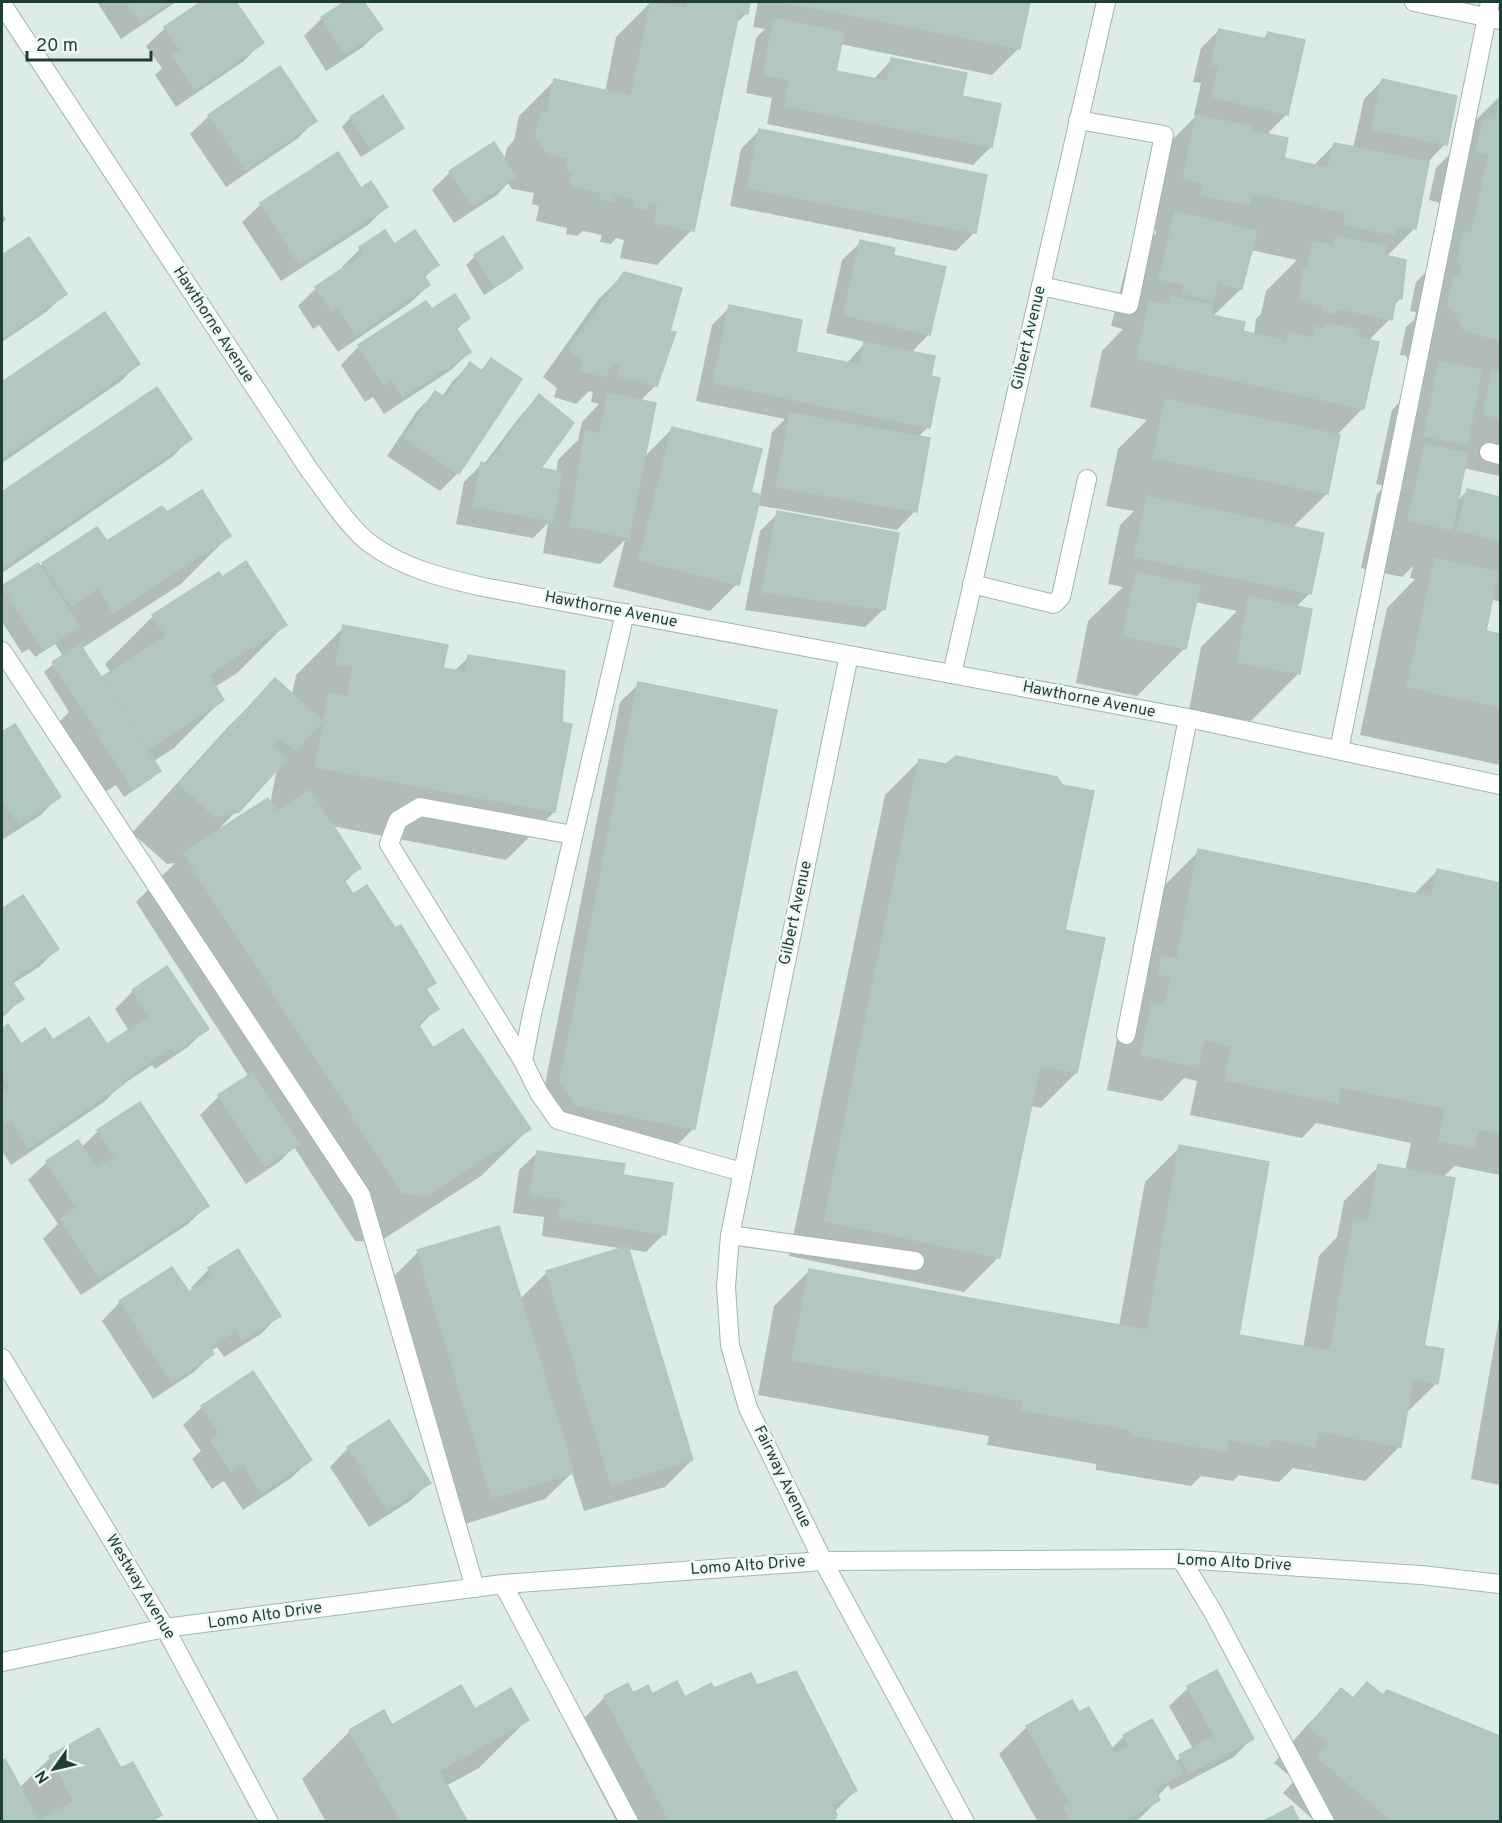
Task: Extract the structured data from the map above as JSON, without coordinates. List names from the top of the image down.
{
  "streets": {
    "street": [
      "Hawthorne Avenue",
      "Gilbert Avenue",
      "Fairway Avenue",
      "Lomo Alto Drive",
      "Westway Avenue"
    ]
  },
  "crossings": [
    ["Hawthorne Avenue", "Gilbert Avenue"],
    ["Gilbert Avenue", "Fairway Avenue"],
    ["Fairway Avenue", "Lomo Alto Drive"],
    ["Lomo Alto Drive", "Westway Avenue"]
  ],
  "scale_bar": "20 m",
  "north": "bottom left"
}
